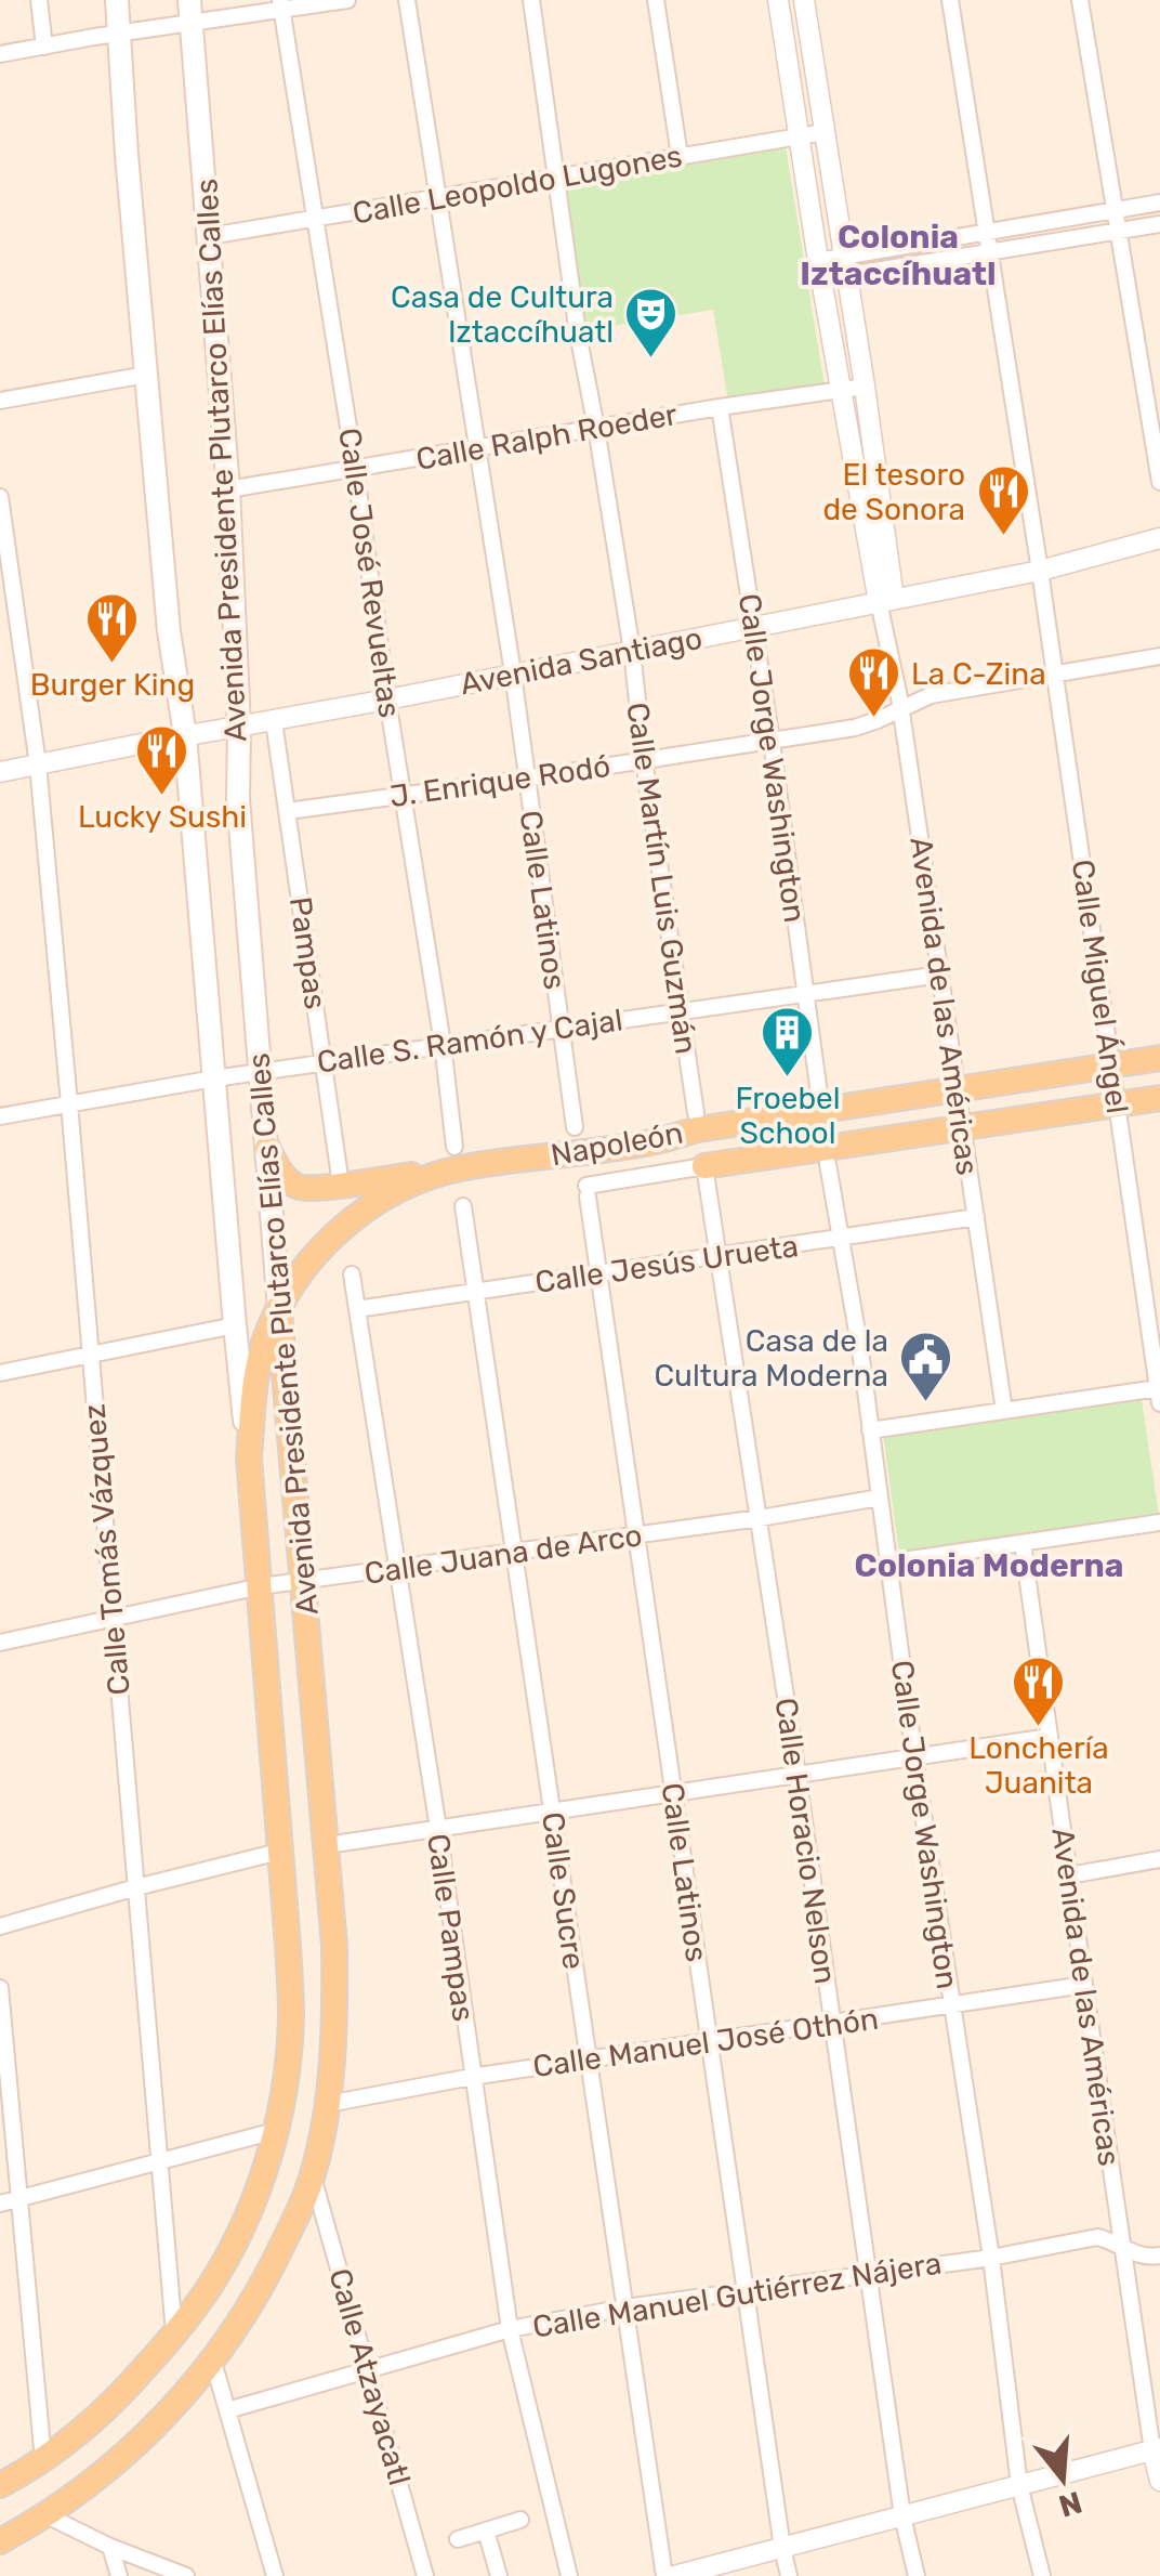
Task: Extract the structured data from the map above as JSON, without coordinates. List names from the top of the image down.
{
  "streets": {
    "main road": ["Avenida Presidente Plutarco Elías Calles", "Napoleón"],
    "street": [
      "Calle Leopoldo Lugones",
      "Calle Ralph Roeder",
      "Calle José Revueltas",
      "Avenida Santiago",
      "Calle Jorge Washington",
      "J. Enrique Rodó",
      "Calle Martín Luis Guzmán",
      "Calle Latinos",
      "Pampas",
      "Calle Miguel Ángel",
      "Avenida de las Américas",
      "Calle S. Ramón y Cajal",
      "Calle Jesús Urueta",
      "Calle Tomás Vázquez",
      "Calle Juana de Arco",
      "Calle Horacio Nelson",
      "Calle Sucre",
      "Calle Pampas",
      "Calle Manuel José Othón",
      "Calle Manuel Gutiérrez Nájera",
      "Calle Atzayacatl"
    ]
  },
  "crossings": [
    ["Calle Leopoldo Lugones", "Avenida Presidente Plutarco Elías Calles"],
    ["Calle Leopoldo Lugones", "Calle José Revueltas"],
    ["Calle Leopoldo Lugones", "Calle Martín Luis Guzmán"],
    ["Calle Leopoldo Lugones", "Calle Latinos"],
    ["Calle Ralph Roeder", "Avenida Presidente Plutarco Elías Calles"],
    ["Calle Ralph Roeder", "Calle José Revueltas"],
    ["Calle Ralph Roeder", "Calle Jorge Washington"],
    ["Calle Ralph Roeder", "Calle Martín Luis Guzmán"],
    ["Calle Ralph Roeder", "Calle Latinos"],
    ["Avenida Presidente Plutarco Elías Calles", "Avenida Santiago"],
    ["Avenida Presidente Plutarco Elías Calles", "Calle S. Ramón y Cajal"],
    ["Avenida Presidente Plutarco Elías Calles", "Napoleón"],
    ["Avenida Presidente Plutarco Elías Calles", "Calle Tomás Vázquez"],
    ["Avenida Presidente Plutarco Elías Calles", "Calle Juana de Arco"],
    ["Avenida Presidente Plutarco Elías Calles", "Calle Manuel José Othón"],
    ["Avenida Presidente Plutarco Elías Calles", "Calle Atzayacatl"],
    ["Calle José Revueltas", "Avenida Santiago"],
    ["Calle José Revueltas", "J. Enrique Rodó"],
    ["Calle José Revueltas", "Calle S. Ramón y Cajal"],
    ["Calle José Revueltas", "Napoleón"],
    ["Avenida Santiago", "Calle Jorge Washington"],
    ["Avenida Santiago", "Calle Martín Luis Guzmán"],
    ["Avenida Santiago", "Calle Latinos"],
    ["Avenida Santiago", "Pampas"],
    ["Avenida Santiago", "Calle Miguel Ángel"],
    ["Avenida Santiago", "Avenida de las Américas"],
    ["Avenida Santiago", "Calle Tomás Vázquez"],
    ["Calle Jorge Washington", "J. Enrique Rodó"],
    ["Calle Jorge Washington", "Calle S. Ramón y Cajal"],
    ["Calle Jorge Washington", "Napoleón"],
    ["Calle Jorge Washington", "Calle Jesús Urueta"],
    ["Calle Jorge Washington", "Calle Juana de Arco"],
    ["Calle Jorge Washington", "Calle Manuel José Othón"],
    ["Calle Jorge Washington", "Calle Manuel Gutiérrez Nájera"],
    ["J. Enrique Rodó", "Calle Martín Luis Guzmán"],
    ["J. Enrique Rodó", "Calle Latinos"],
    ["J. Enrique Rodó", "Pampas"],
    ["J. Enrique Rodó", "Calle Miguel Ángel"],
    ["J. Enrique Rodó", "Avenida de las Américas"],
    ["Calle Martín Luis Guzmán", "Calle S. Ramón y Cajal"],
    ["Calle Latinos", "Calle S. Ramón y Cajal"],
    ["Calle Latinos", "Napoleón"],
    ["Calle Latinos", "Calle Jesús Urueta"],
    ["Calle Latinos", "Calle Juana de Arco"],
    ["Calle Latinos", "Calle Manuel José Othón"],
    ["Calle Latinos", "Calle Manuel Gutiérrez Nájera"],
    ["Pampas", "Calle S. Ramón y Cajal"],
    ["Calle Miguel Ángel", "Napoleón"],
    ["Avenida de las Américas", "Calle S. Ramón y Cajal"],
    ["Avenida de las Américas", "Napoleón"],
    ["Avenida de las Américas", "Calle Jesús Urueta"],
    ["Avenida de las Américas", "Calle Manuel José Othón"],
    ["Avenida de las Américas", "Calle Manuel Gutiérrez Nájera"],
    ["Calle S. Ramón y Cajal", "Calle Tomás Vázquez"],
    ["Napoleón", "Calle Horacio Nelson"],
    ["Calle Jesús Urueta", "Calle Horacio Nelson"],
    ["Calle Jesús Urueta", "Calle Sucre"],
    ["Calle Jesús Urueta", "Calle Pampas"],
    ["Calle Tomás Vázquez", "Calle Juana de Arco"],
    ["Calle Juana de Arco", "Calle Horacio Nelson"],
    ["Calle Juana de Arco", "Calle Sucre"],
    ["Calle Juana de Arco", "Calle Pampas"],
    ["Calle Horacio Nelson", "Calle Manuel José Othón"],
    ["Calle Horacio Nelson", "Calle Manuel Gutiérrez Nájera"],
    ["Calle Sucre", "Calle Manuel José Othón"],
    ["Calle Sucre", "Calle Manuel Gutiérrez Nájera"],
    ["Calle Pampas", "Calle Manuel José Othón"],
    ["Calle Pampas", "Calle Manuel Gutiérrez Nájera"],
    ["Calle Manuel Gutiérrez Nájera", "Calle Atzayacatl"]
  ],
  "districts": ["Colonia Iztaccíhuatl", "Colonia Moderna"],
  "places": {
    "theatre": ["Casa de Cultura Iztaccíhuatl"],
    "restaurant": [
      "El tesoro de Sonora",
      "Burger King",
      "La C-Zina",
      "Lucky Sushi",
      "Lonchería Juanita"
    ],
    "building": ["Froebel School"],
    "public building": ["Casa de la Cultura Moderna"]
  },
  "north": "bottom"
}
